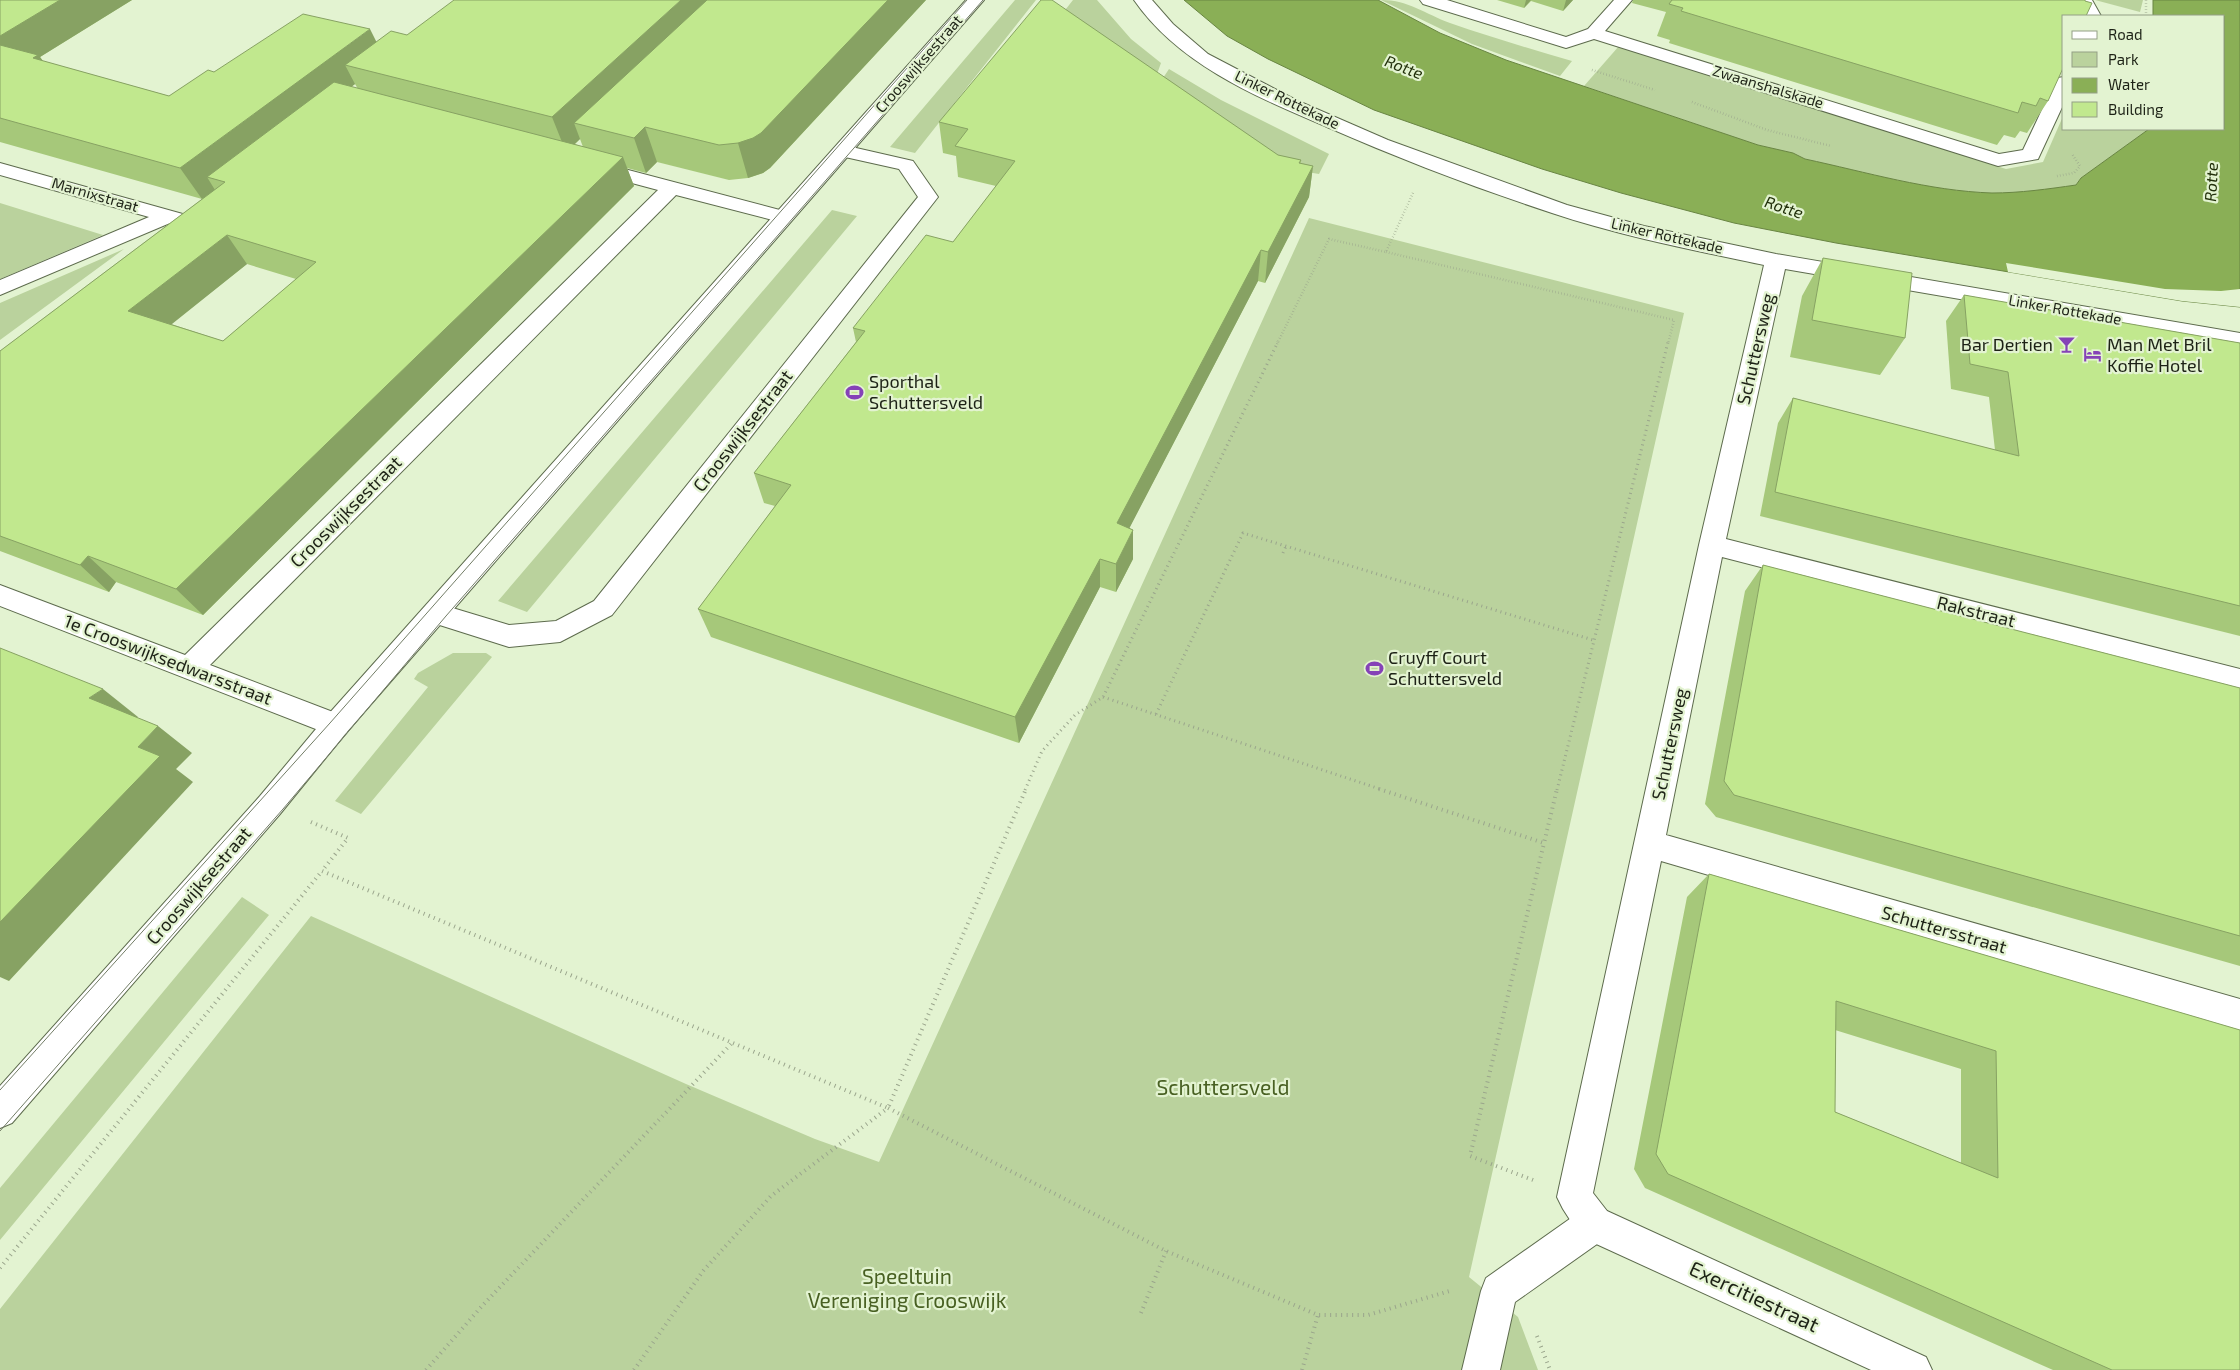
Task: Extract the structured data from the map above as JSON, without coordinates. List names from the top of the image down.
{
  "streets": {
    "street": [
      "Crooswijksestraat",
      "Zwaanshalskade",
      "Linker Rottekade",
      "Marnixstraat",
      "Schuttersweg",
      "Rakstraat",
      "1e Crooswijksedwarsstraat",
      "Schuttersstraat",
      "Exercitiestraat"
    ]
  },
  "crossings": [
    ["Crooswijksestraat", "1e Crooswijksedwarsstraat"],
    ["Linker Rottekade", "Schuttersweg"],
    ["Schuttersweg", "Rakstraat"],
    ["Schuttersweg", "Schuttersstraat"],
    ["Schuttersweg", "Exercitiestraat"]
  ],
  "water": ["Rotte"],
  "parks": ["Schuttersveld", "Speeltuin Vereniging Crooswijk"],
  "places": {
    "bar": ["Bar Dertien"],
    "hotel": ["Man Met Bril Koffie Hotel"],
    "sports": ["Sporthal Schuttersveld", "Cruyff Court Schuttersveld"]
  },
  "legend": [
    "Road",
    "Park",
    "Water",
    "Building"
  ]
}
